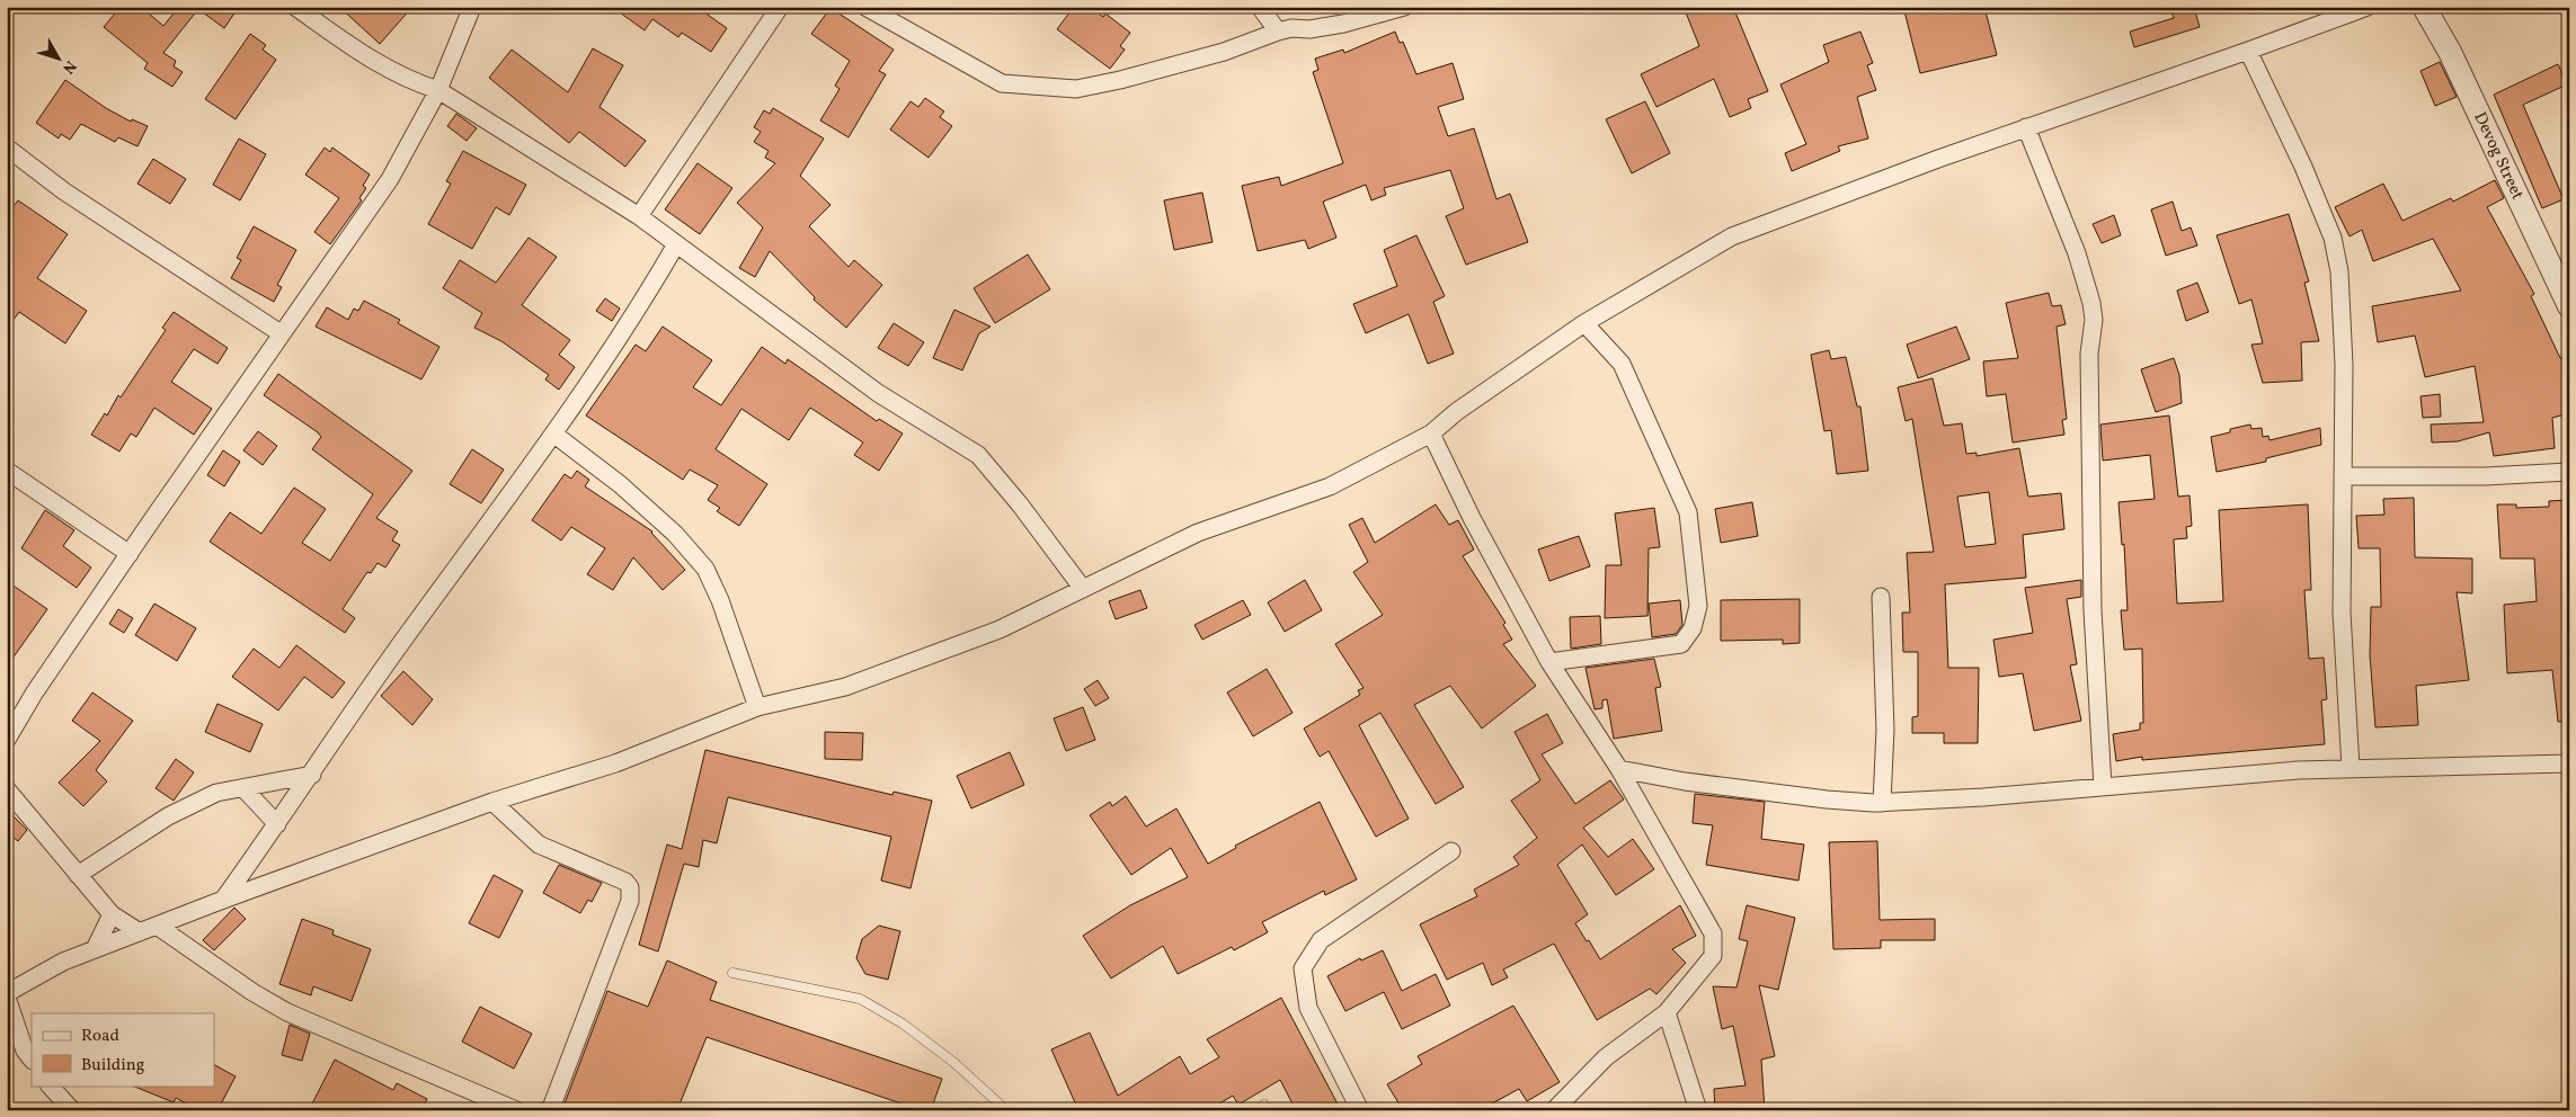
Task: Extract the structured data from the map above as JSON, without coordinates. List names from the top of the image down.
{
  "streets": {
    "street": ["Devog Street"]
  },
  "legend": ["Road", "Building"],
  "north": "bottom right"
}
